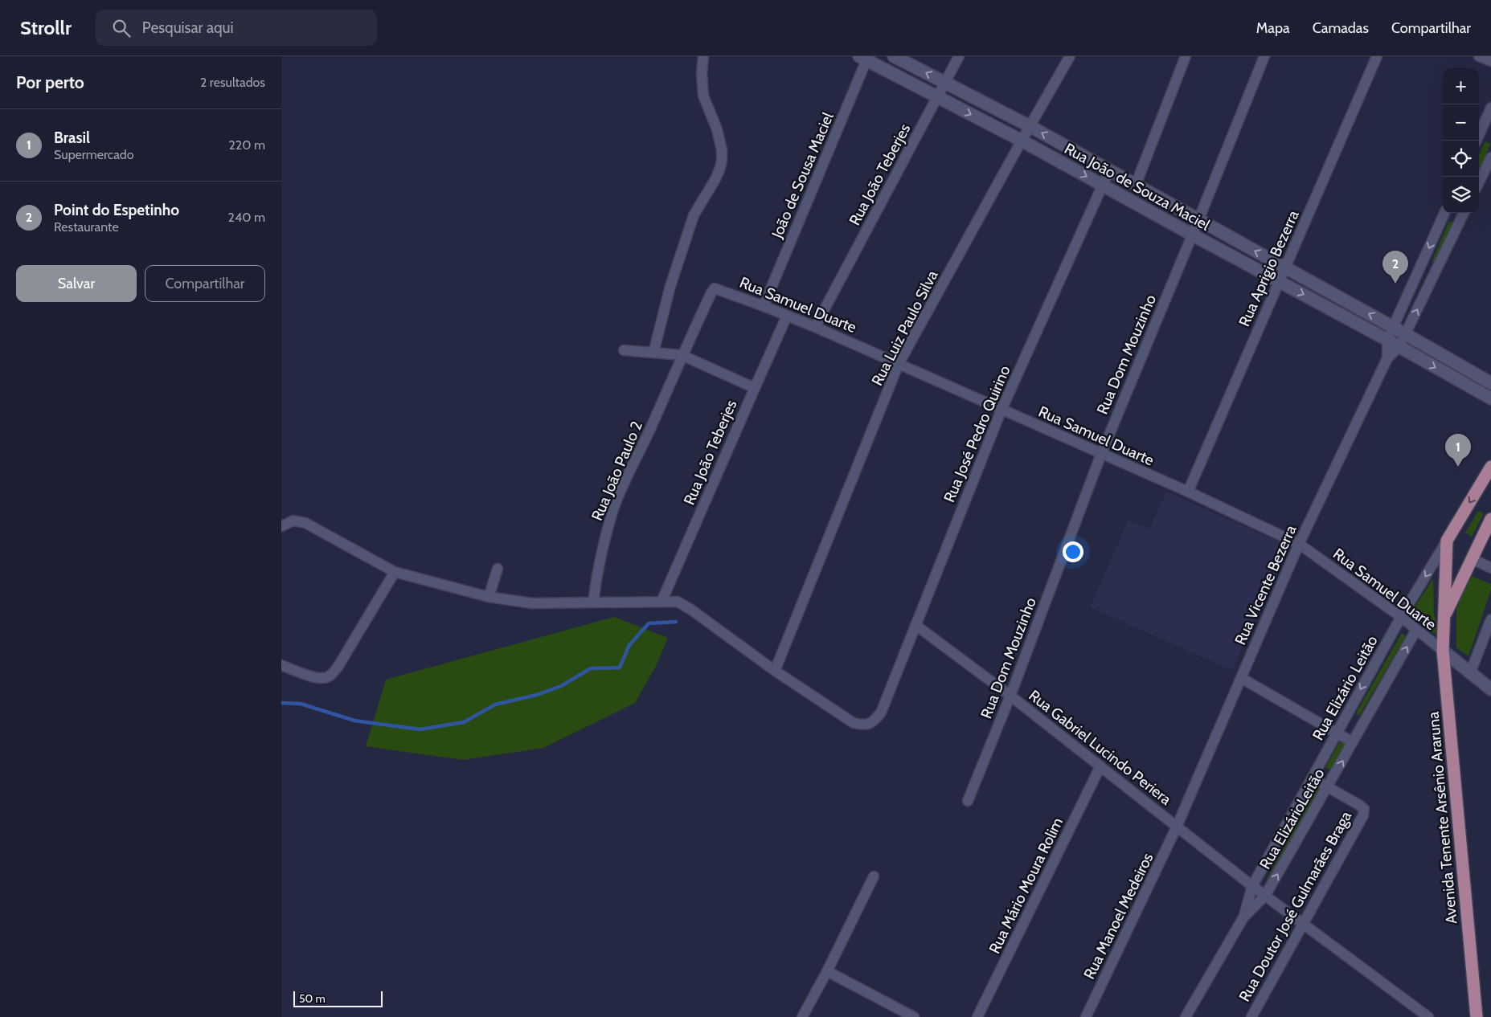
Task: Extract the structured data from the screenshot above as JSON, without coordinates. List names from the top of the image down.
{
  "streets": {
    "main road": ["Avenida Tenente Arsênio Araruna"],
    "street": [
      "Rua João Teberjes",
      "João de Sousa Maciel",
      "Rua João de Souza Maciel",
      "Rua Aprigio Bezerra",
      "Rua Samuel Duarte",
      "Rua Luiz Paulo Silva",
      "Rua Dom Mouzinho",
      "Rua José Pedro Quirino",
      "Rua João Paulo 2",
      "Rua Vicente Bezerra",
      "Rua Elizário Leitão",
      "Rua Gabriel Lucindo Periera",
      "Rua ElizárioLeitão",
      "Rua Mário Moura Rolim",
      "Rua Doutor José Gulmarães Braga",
      "Rua Manoel Medeiros"
    ]
  },
  "crossings": [
    ["Rua João Teberjes", "Rua João de Souza Maciel"],
    ["Rua João Teberjes", "Rua Samuel Duarte"],
    ["João de Sousa Maciel", "Rua João de Souza Maciel"],
    ["João de Sousa Maciel", "Rua Samuel Duarte"],
    ["Rua João de Souza Maciel", "Rua Aprigio Bezerra"],
    ["Rua João de Souza Maciel", "Rua Luiz Paulo Silva"],
    ["Rua João de Souza Maciel", "Rua Dom Mouzinho"],
    ["Rua João de Souza Maciel", "Rua José Pedro Quirino"],
    ["Rua João de Souza Maciel", "Rua Vicente Bezerra"],
    ["Rua Aprigio Bezerra", "Rua Samuel Duarte"],
    ["Rua Samuel Duarte", "Rua Luiz Paulo Silva"],
    ["Rua Samuel Duarte", "Rua Dom Mouzinho"],
    ["Rua Samuel Duarte", "Rua José Pedro Quirino"],
    ["Rua Samuel Duarte", "Rua João Paulo 2"],
    ["Rua Samuel Duarte", "Rua Vicente Bezerra"],
    ["Rua Samuel Duarte", "Rua Elizário Leitão"],
    ["Rua Samuel Duarte", "Avenida Tenente Arsênio Araruna"],
    ["Rua Samuel Duarte", "Rua ElizárioLeitão"],
    ["Rua Luiz Paulo Silva", "Rua José Pedro Quirino"],
    ["Rua Dom Mouzinho", "Rua Gabriel Lucindo Periera"],
    ["Rua José Pedro Quirino", "Rua Gabriel Lucindo Periera"],
    ["Rua Vicente Bezerra", "Rua Gabriel Lucindo Periera"],
    ["Rua Vicente Bezerra", "Rua Manoel Medeiros"],
    ["Rua Elizário Leitão", "Rua Gabriel Lucindo Periera"],
    ["Rua Elizário Leitão", "Rua ElizárioLeitão"],
    ["Rua Gabriel Lucindo Periera", "Rua ElizárioLeitão"],
    ["Rua Gabriel Lucindo Periera", "Rua Mário Moura Rolim"],
    ["Rua Gabriel Lucindo Periera", "Rua Doutor José Gulmarães Braga"],
    ["Rua Gabriel Lucindo Periera", "Rua Manoel Medeiros"],
    ["Rua ElizárioLeitão", "Rua Doutor José Gulmarães Braga"]
  ],
  "one_way": ["Rua Elizário Leitão", "Rua ElizárioLeitão"],
  "scale_bar": "50 m",
  "page": {
    "header": "Strollr",
    "search": "Pesquisar aqui",
    "nav": ["Mapa", "Camadas", "Compartilhar"],
    "heading": ["Por perto", "2 resultados"],
    "map_buttons": ["+", "−"],
    "list": [
      {
        "mark": "1",
        "name": "Brasil",
        "note": "Supermercado",
        "value": "220 m"
      },
      {
        "mark": "2",
        "name": "Point do Espetinho",
        "note": "Restaurante",
        "value": "240 m"
      }
    ],
    "pins": ["2", "1"],
    "buttons": ["Salvar", "Compartilhar"],
    "scale": "50 m"
  }
}
